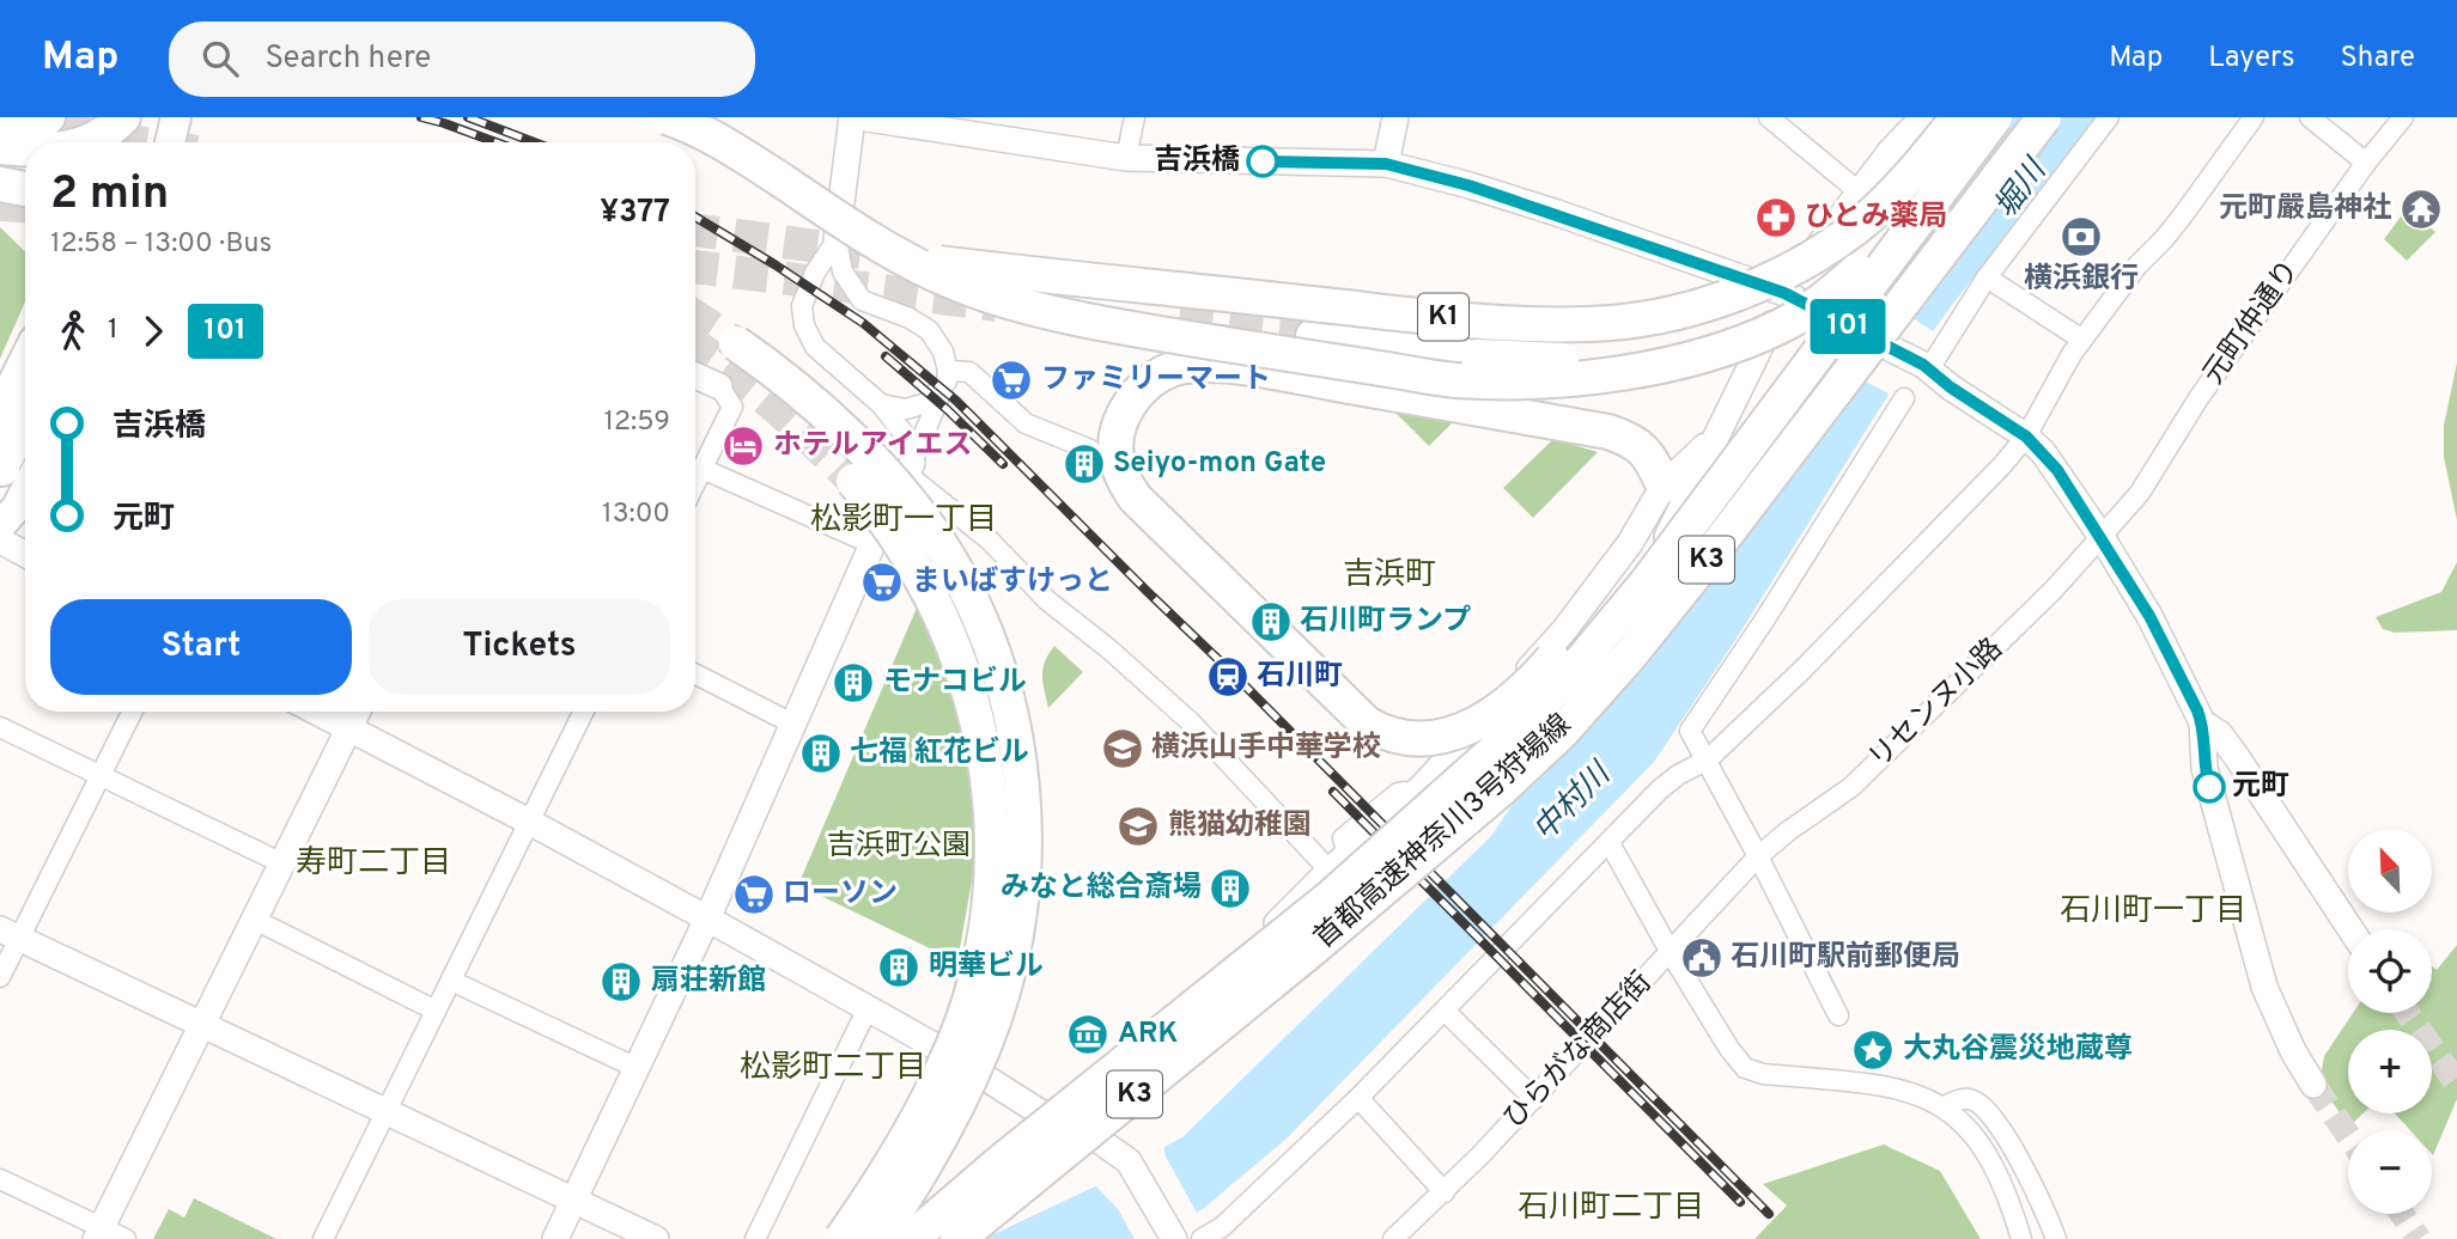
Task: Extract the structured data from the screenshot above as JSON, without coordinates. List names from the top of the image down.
{
  "streets": {
    "highway": ["K1", "K3", "首都高速神奈川3号狩場線"],
    "street": ["元町仲通り", "リセンヌ小路", "ひらがな商店街"]
  },
  "crossings": [
    ["元町仲通り", "リセンヌ小路"],
    ["リセンヌ小路", "ひらがな商店街"]
  ],
  "districts": [
    "松影町一丁目",
    "吉浜町",
    "寿町二丁目",
    "石川町一丁目",
    "松影町二丁目",
    "石川町二丁目"
  ],
  "water": ["堀川", "中村川"],
  "parks": ["吉浜町公園"],
  "places": {
    "other": ["吉浜橋", "元町"],
    "temple": ["元町嚴島神社"],
    "pharmacy": ["ひとみ薬局"],
    "bank": ["横浜銀行"],
    "supermarket": ["ファミリーマート", "まいばすけっと", "ローソン"],
    "hotel": ["ホテルアイエス"],
    "building": [
      "Seiyo-mon Gate",
      "石川町ランプ",
      "モナコビル",
      "七福 紅花ビル",
      "みなと総合斎場",
      "明華ビル",
      "扇荘新館"
    ],
    "station": ["石川町"],
    "school or university": ["横浜山手中華学校", "熊猫幼稚園"],
    "public building": ["石川町駅前郵便局"],
    "museum": ["ARK"],
    "place": ["大丸谷震災地蔵尊"]
  },
  "lines": ["bus line 101"],
  "north": "top left",
  "page": {
    "header": "Map",
    "search": "Search here",
    "nav": ["Map", "Layers", "Share"],
    "on_map": "101",
    "heading": ["2 min", "12:58 – 13:00 · Bus", "¥377"],
    "legs": ["1", "101"],
    "list": [
      {
        "name": "吉浜橋",
        "value": "12:59"
      },
      {
        "name": "元町",
        "value": "13:00"
      }
    ],
    "buttons": ["Start", "Tickets"],
    "map_buttons": ["+", "−"]
  }
}
